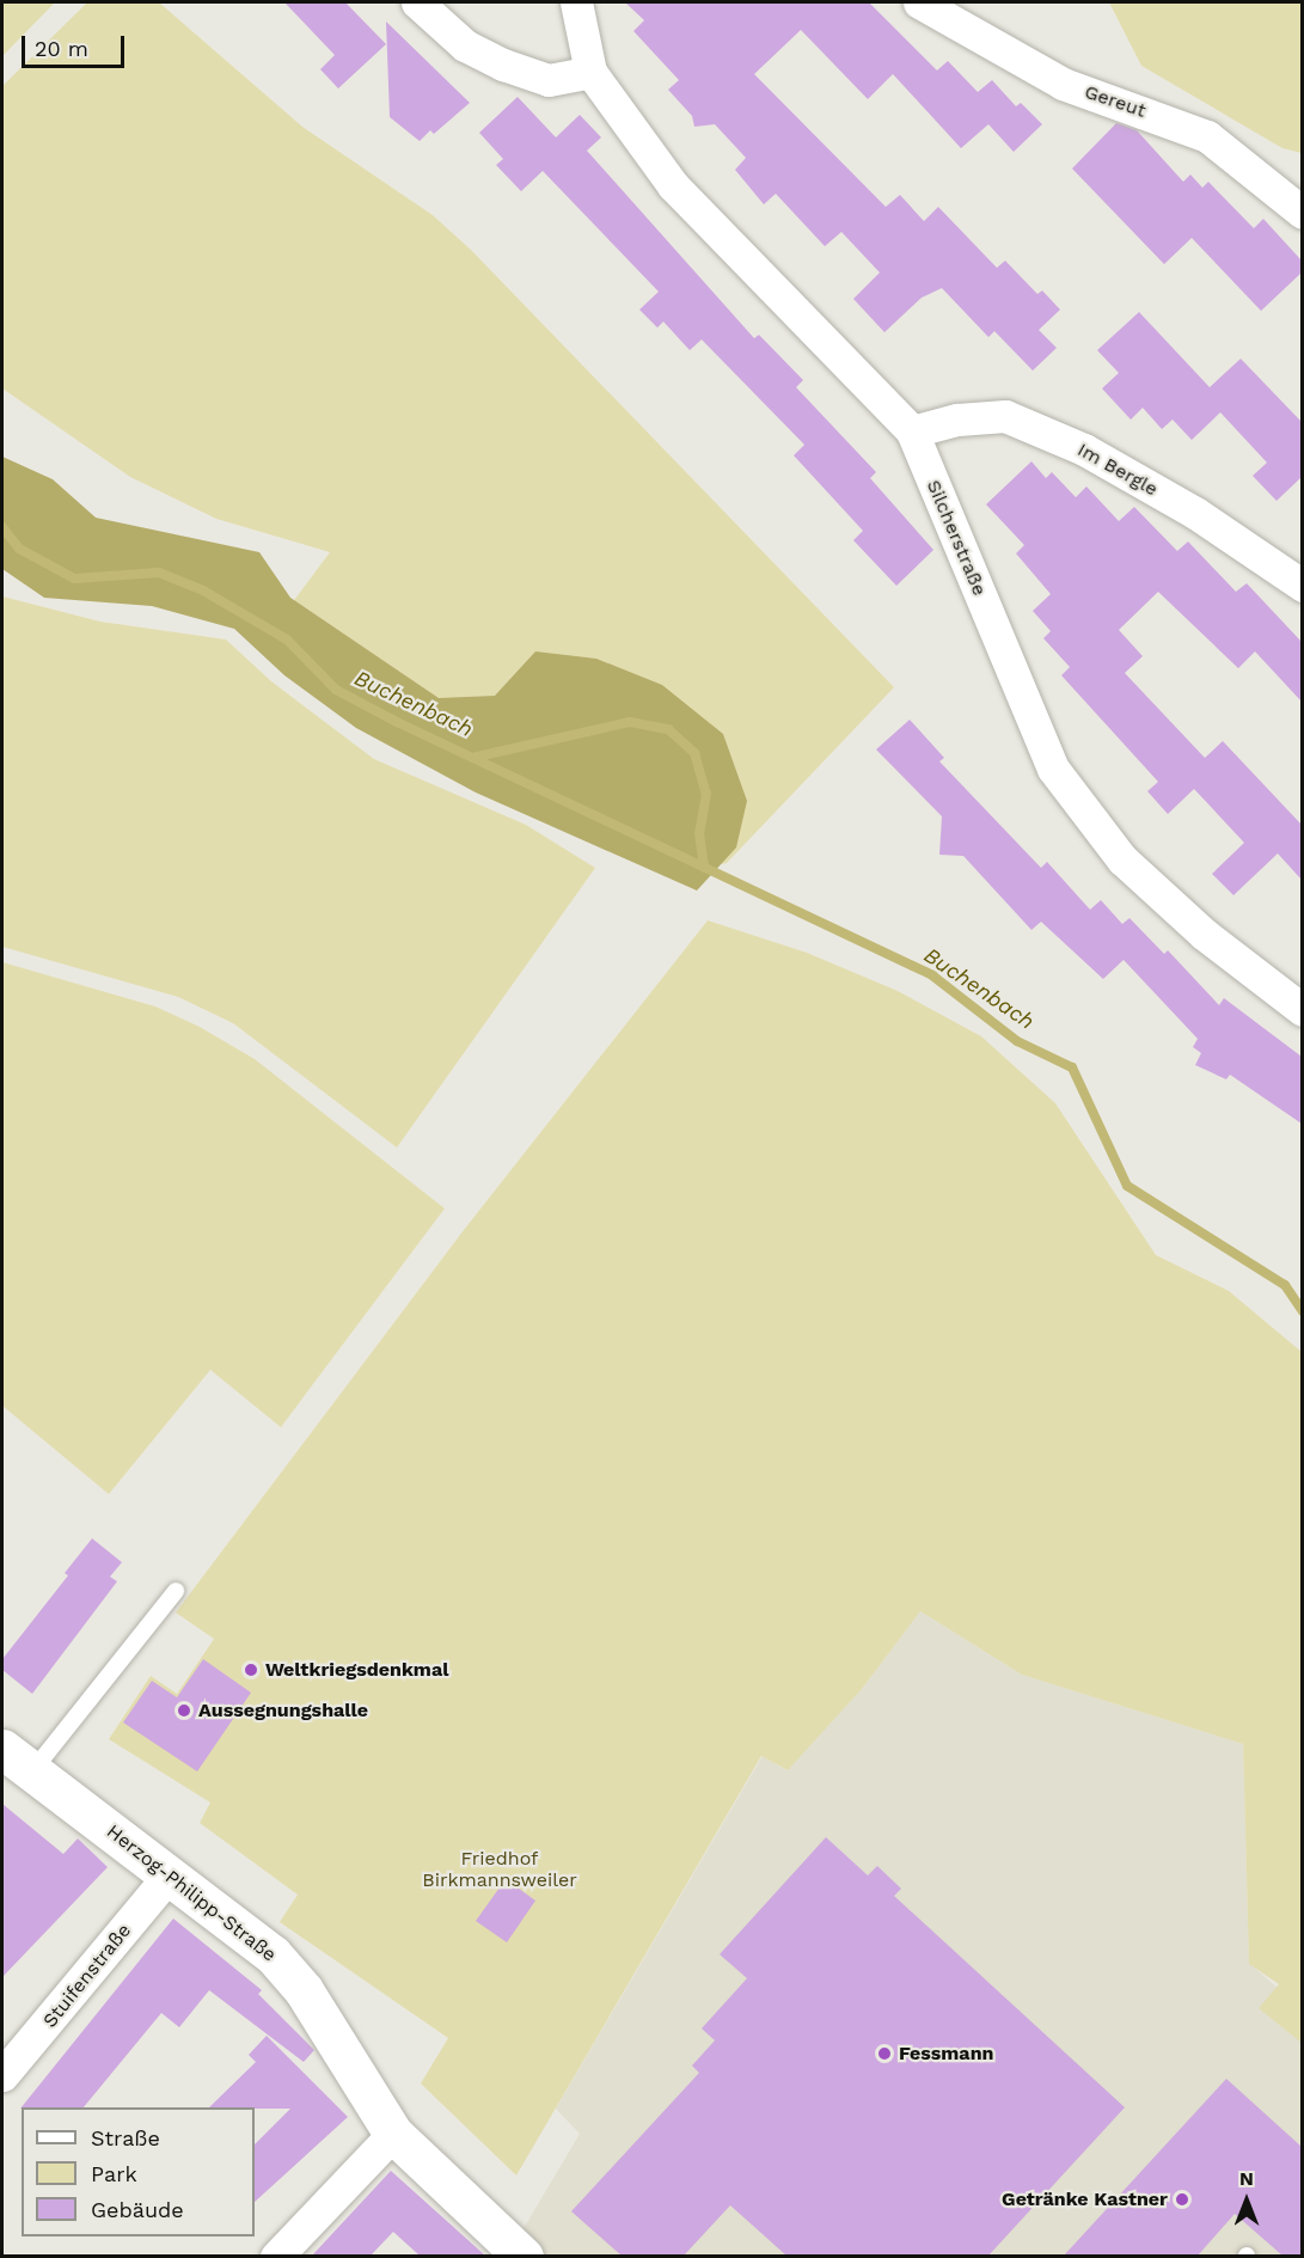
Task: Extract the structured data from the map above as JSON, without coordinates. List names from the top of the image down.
{
  "streets": {
    "street": [
      "Gereut",
      "Im Bergle",
      "Silcherstraße",
      "Herzog-Philipp-Straße",
      "Stuifenstraße"
    ]
  },
  "crossings": [
    ["Im Bergle", "Silcherstraße"],
    ["Herzog-Philipp-Straße", "Stuifenstraße"]
  ],
  "water": ["Buchenbach"],
  "parks": ["Friedhof Birkmannsweiler"],
  "places": [
    "Weltkriegsdenkmal",
    "Aussegnungshalle",
    "Fessmann",
    "Getränke Kastner"
  ],
  "legend": ["Straße", "Park", "Gebäude"],
  "scale_bar": "20 m",
  "north": "top"
}
